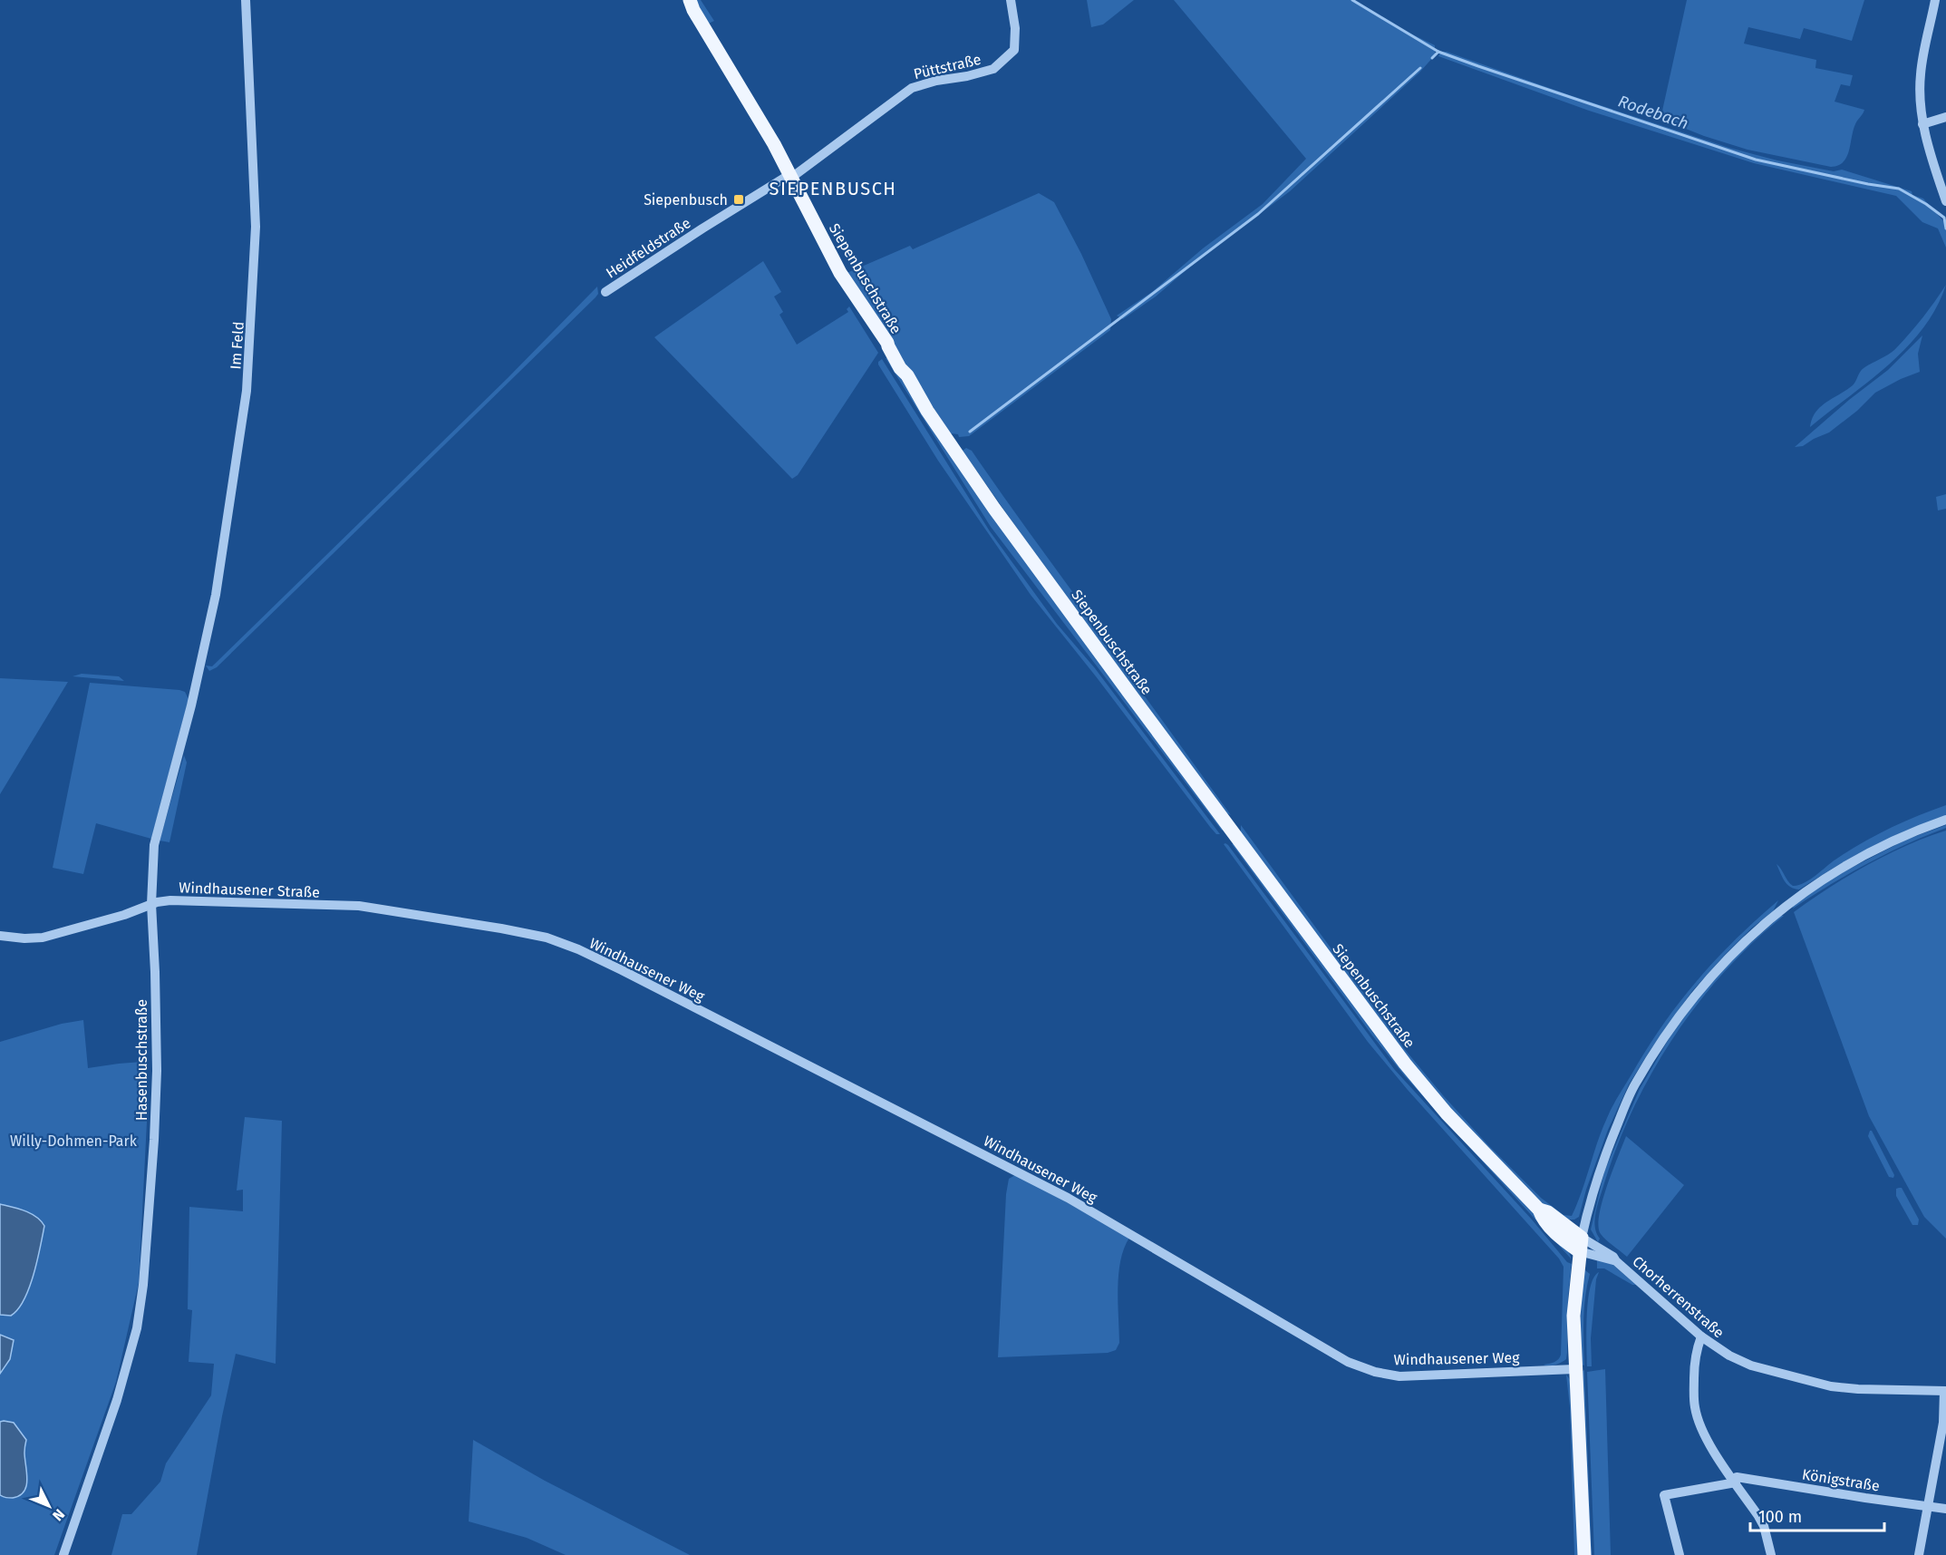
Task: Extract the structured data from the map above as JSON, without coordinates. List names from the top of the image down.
{
  "streets": {
    "main road": ["Siepenbuschstraße"],
    "street": [
      "Püttstraße",
      "Heidfeldstraße",
      "Im Feld",
      "Windhausener Straße",
      "Windhausener Weg",
      "Hasenbuschstraße",
      "Chorherrenstraße",
      "Königstraße"
    ]
  },
  "crossings": [
    ["Püttstraße", "Heidfeldstraße"],
    ["Püttstraße", "Siepenbuschstraße"],
    ["Heidfeldstraße", "Siepenbuschstraße"],
    ["Siepenbuschstraße", "Chorherrenstraße"],
    ["Im Feld", "Hasenbuschstraße"],
    ["Windhausener Straße", "Windhausener Weg"],
    ["Windhausener Straße", "Hasenbuschstraße"]
  ],
  "districts": ["SIEPENBUSCH"],
  "water": ["Rodebach"],
  "parks": ["Willy-Dohmen-Park"],
  "places": {
    "transit": ["Siepenbusch"]
  },
  "scale_bar": "100 m",
  "north": "bottom right"
}
